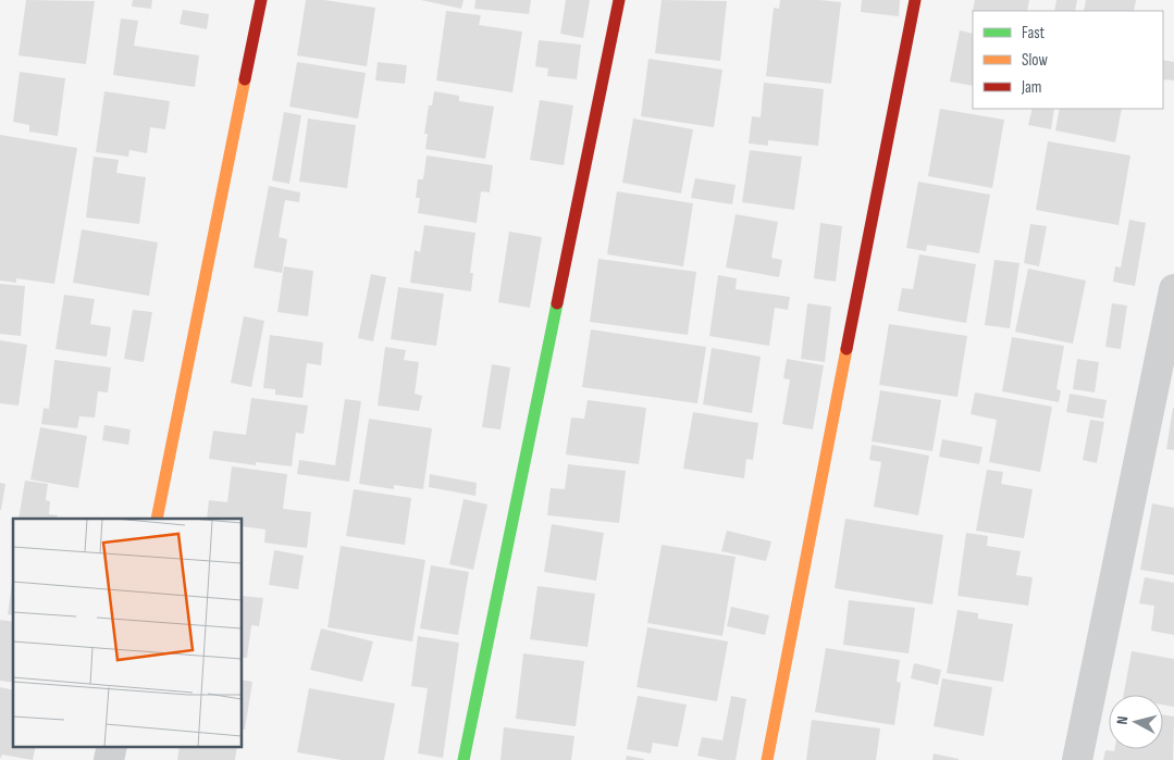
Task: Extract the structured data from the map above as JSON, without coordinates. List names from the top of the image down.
{
  "legend": ["Fast", "Slow", "Jam"],
  "north": "left"
}
